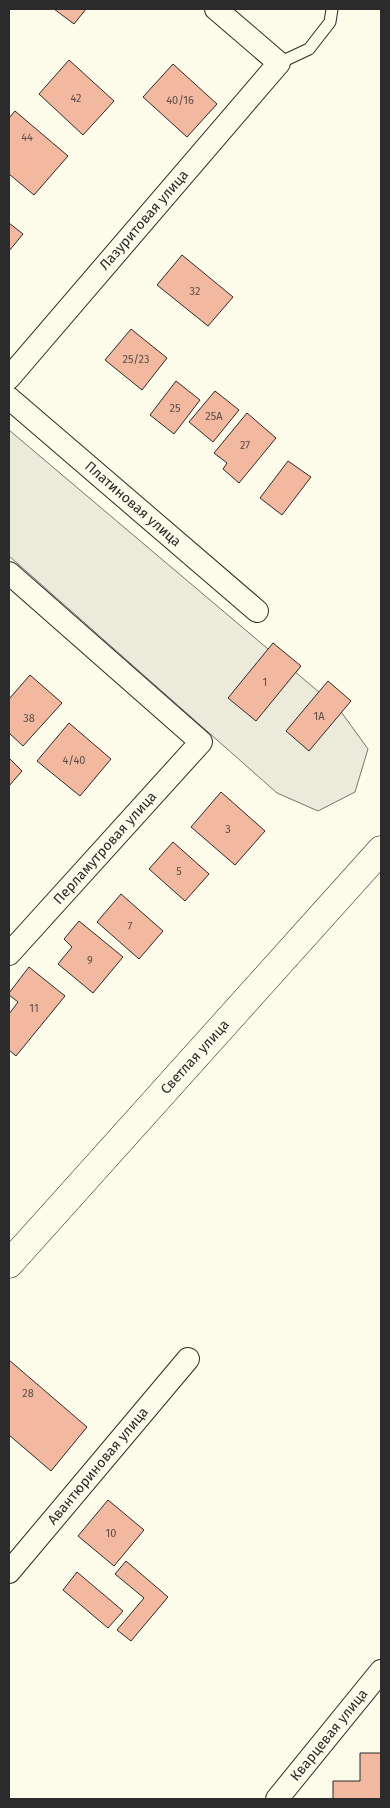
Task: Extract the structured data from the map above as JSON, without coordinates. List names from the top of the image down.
{
  "streets": {
    "street": [
      "Лазуритовая улица",
      "Платиновая улица",
      "Перламутровая улица",
      "Светлая улица",
      "Авантюриновая улица",
      "Кварцевая улица"
    ]
  },
  "house_numbers": [
    "42",
    "40/16",
    "44",
    "32",
    "25/23",
    "25",
    "25А",
    "27",
    "1",
    "1А",
    "38",
    "4/40",
    "3",
    "5",
    "7",
    "9",
    "11",
    "28",
    "10"
  ]
}
